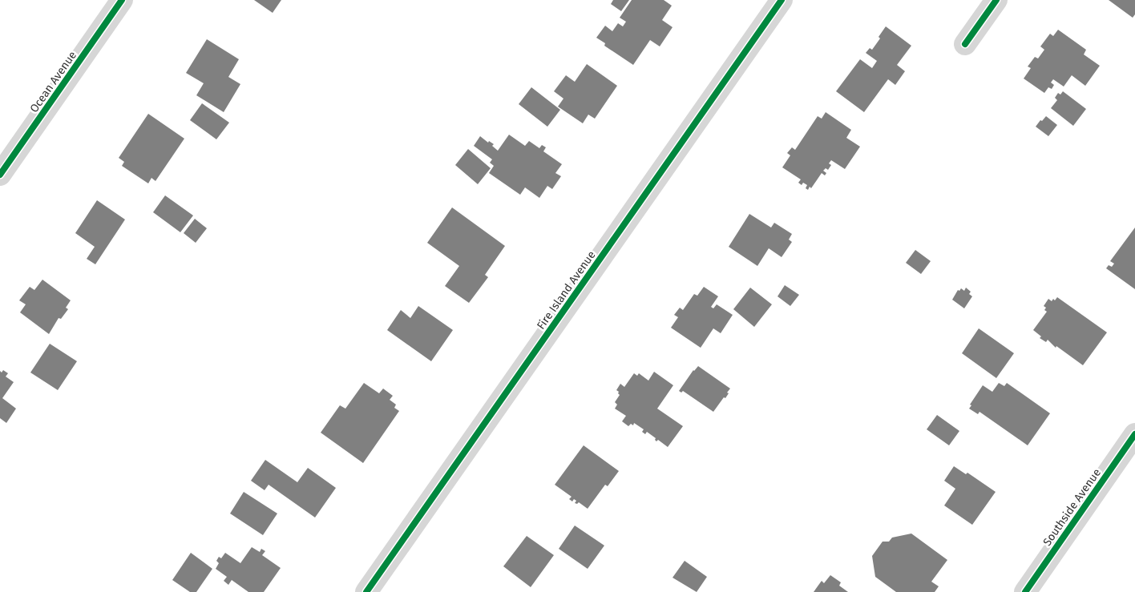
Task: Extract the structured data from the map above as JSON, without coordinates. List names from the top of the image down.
{
  "streets": {
    "street": ["Ocean Avenue", "Fire Island Avenue", "Southside Avenue"]
  }
}
